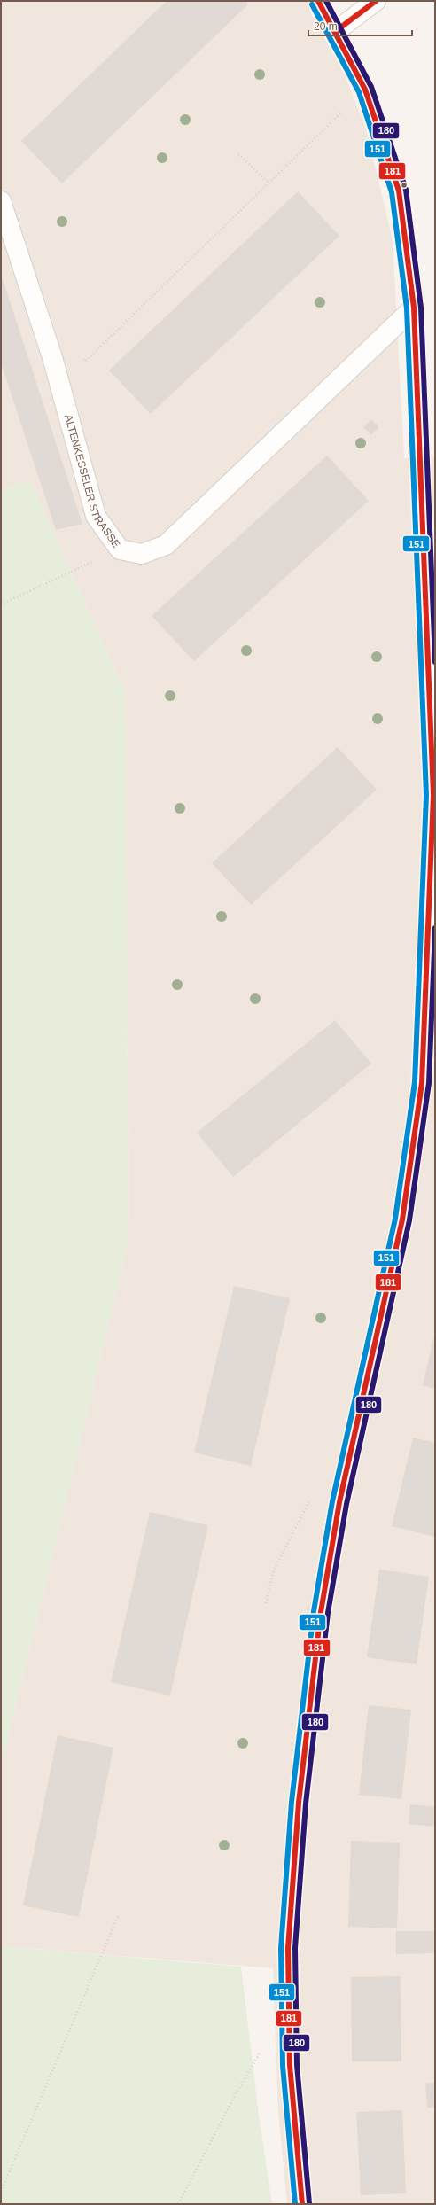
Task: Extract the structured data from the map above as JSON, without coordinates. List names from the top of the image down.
{
  "streets": {
    "street": ["ALTENKESSELER STRASSE"]
  },
  "lines": ["transit line 181", "transit line 180", "transit line 151"],
  "scale_bar": "20 m"
}
